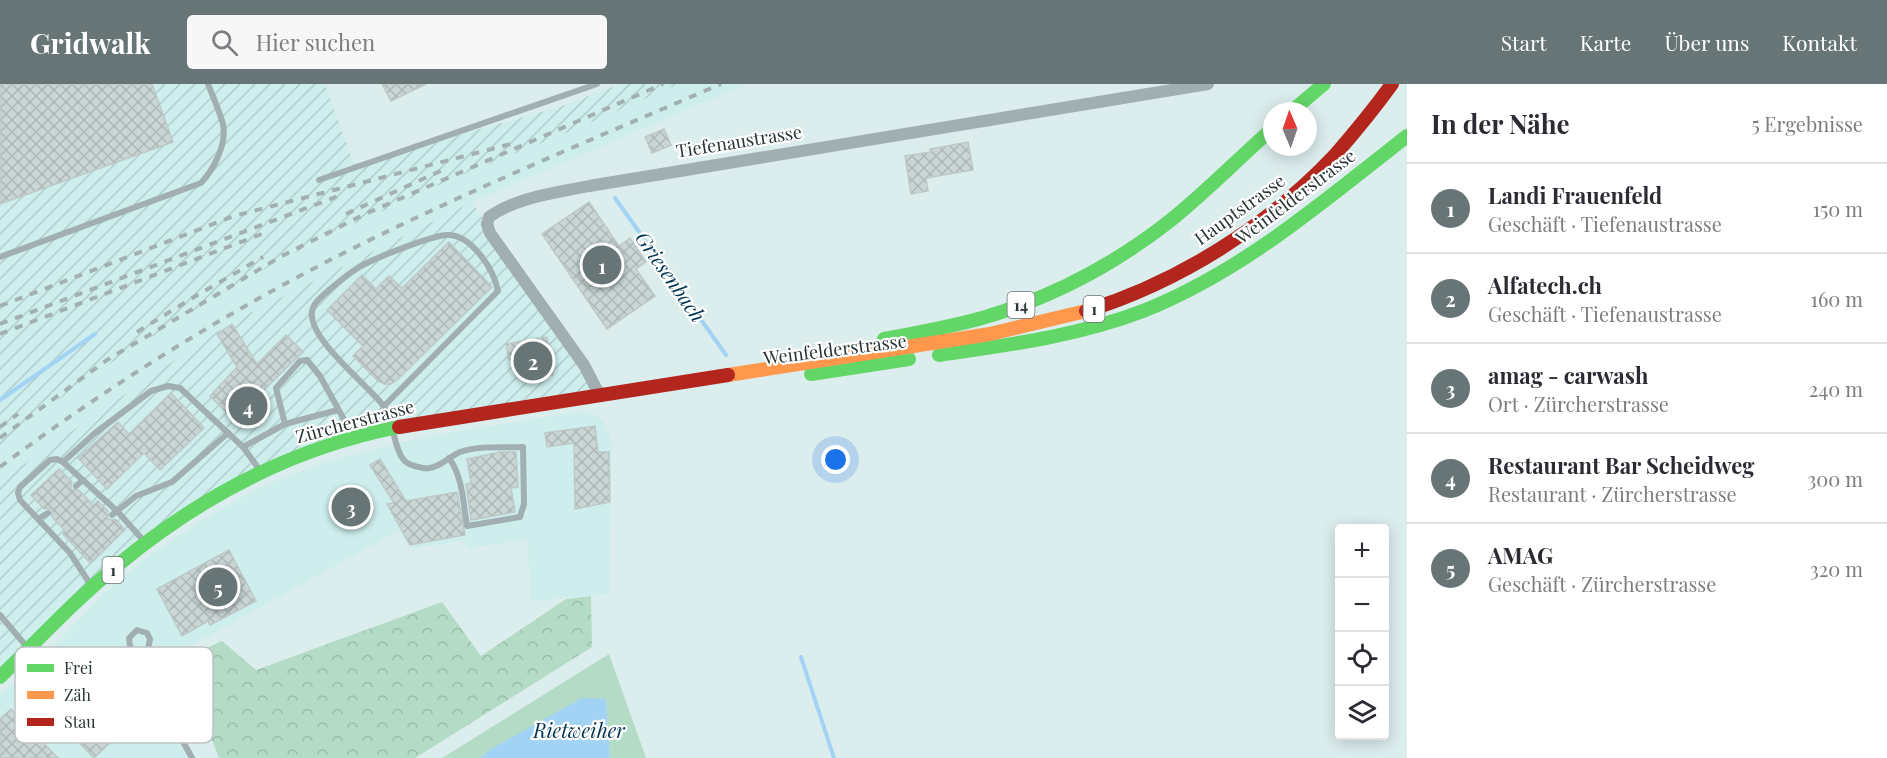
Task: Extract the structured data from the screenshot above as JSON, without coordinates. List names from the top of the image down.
{
  "streets": {
    "main road": [
      "Weinfelderstrasse",
      "Hauptstrasse",
      "14",
      "1",
      "Zürcherstrasse"
    ],
    "street": ["Tiefenaustrasse"]
  },
  "crossings": [
    ["Tiefenaustrasse", "Zürcherstrasse"],
    ["Weinfelderstrasse", "Hauptstrasse"],
    ["Weinfelderstrasse", "Zürcherstrasse"],
    ["Hauptstrasse", "Zürcherstrasse"]
  ],
  "water": ["Griesenbach", "Rietweiher"],
  "legend": ["Frei", "Zäh", "Stau"],
  "north": "top",
  "page": {
    "header": "Gridwalk",
    "search": "Hier suchen",
    "nav": [
      "Start",
      "Karte",
      "Über uns",
      "Kontakt"
    ],
    "heading": ["In der Nähe", "5 Ergebnisse"],
    "list": [
      {
        "mark": "1",
        "name": "Landi Frauenfeld",
        "note": "Geschäft · Tiefenaustrasse",
        "value": "150 m"
      },
      {
        "mark": "2",
        "name": "Alfatech.ch",
        "note": "Geschäft · Tiefenaustrasse",
        "value": "160 m"
      },
      {
        "mark": "3",
        "name": "amag - carwash",
        "note": "Ort · Zürcherstrasse",
        "value": "240 m"
      },
      {
        "mark": "4",
        "name": "Restaurant Bar Scheidweg",
        "note": "Restaurant · Zürcherstrasse",
        "value": "300 m"
      },
      {
        "mark": "5",
        "name": "AMAG",
        "note": "Geschäft · Zürcherstrasse",
        "value": "320 m"
      }
    ],
    "pins": [
      "1",
      "2",
      "4",
      "3",
      "5"
    ],
    "map_buttons": ["+", "−"]
  }
}
